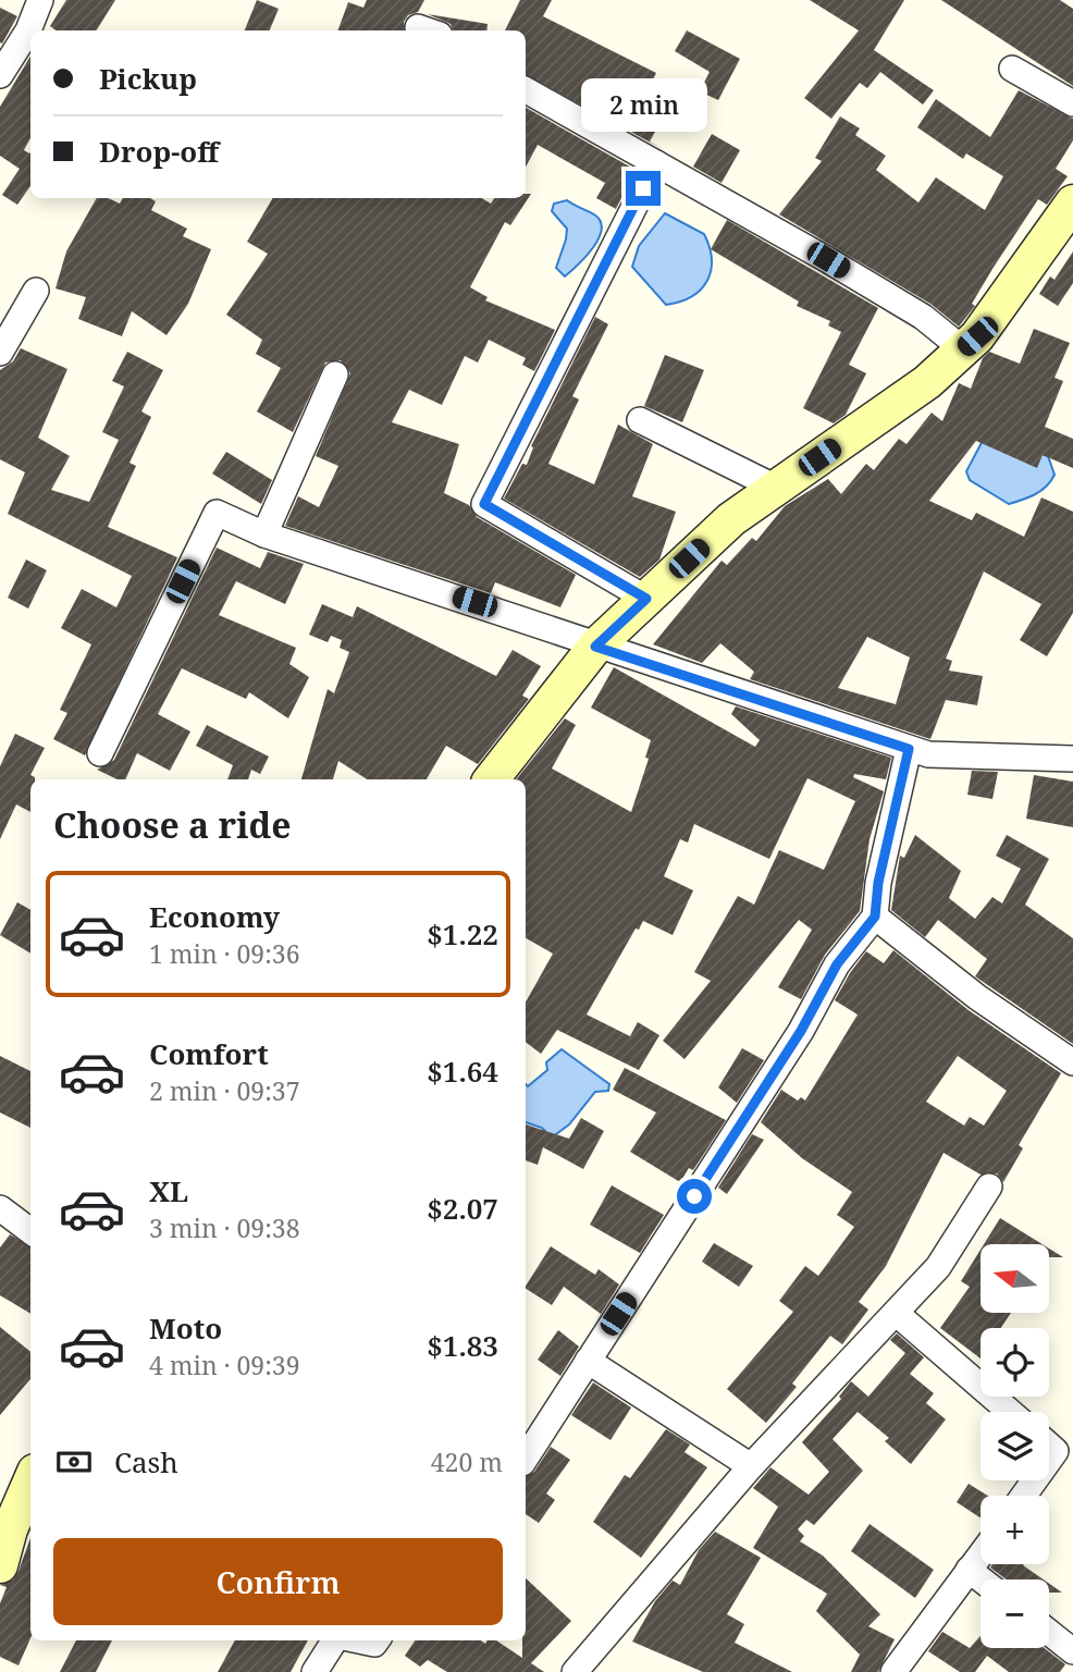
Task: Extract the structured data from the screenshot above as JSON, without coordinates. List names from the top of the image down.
{
  "north": "left",
  "page": {
    "banner": ["Pickup", "Drop-off"],
    "bubble": "2 min",
    "heading": "Choose a ride",
    "list": [
      {
        "name": "Economy",
        "note": "1 min · 09:36",
        "value": "$1.22"
      },
      {
        "name": "Comfort",
        "note": "2 min · 09:37",
        "value": "$1.64"
      },
      {
        "name": "XL",
        "note": "3 min · 09:38",
        "value": "$2.07"
      },
      {
        "name": "Moto",
        "note": "4 min · 09:39",
        "value": "$1.83"
      }
    ],
    "map_buttons": ["+", "−"],
    "pay": ["Cash", "420 m"],
    "buttons": "Confirm"
  }
}
